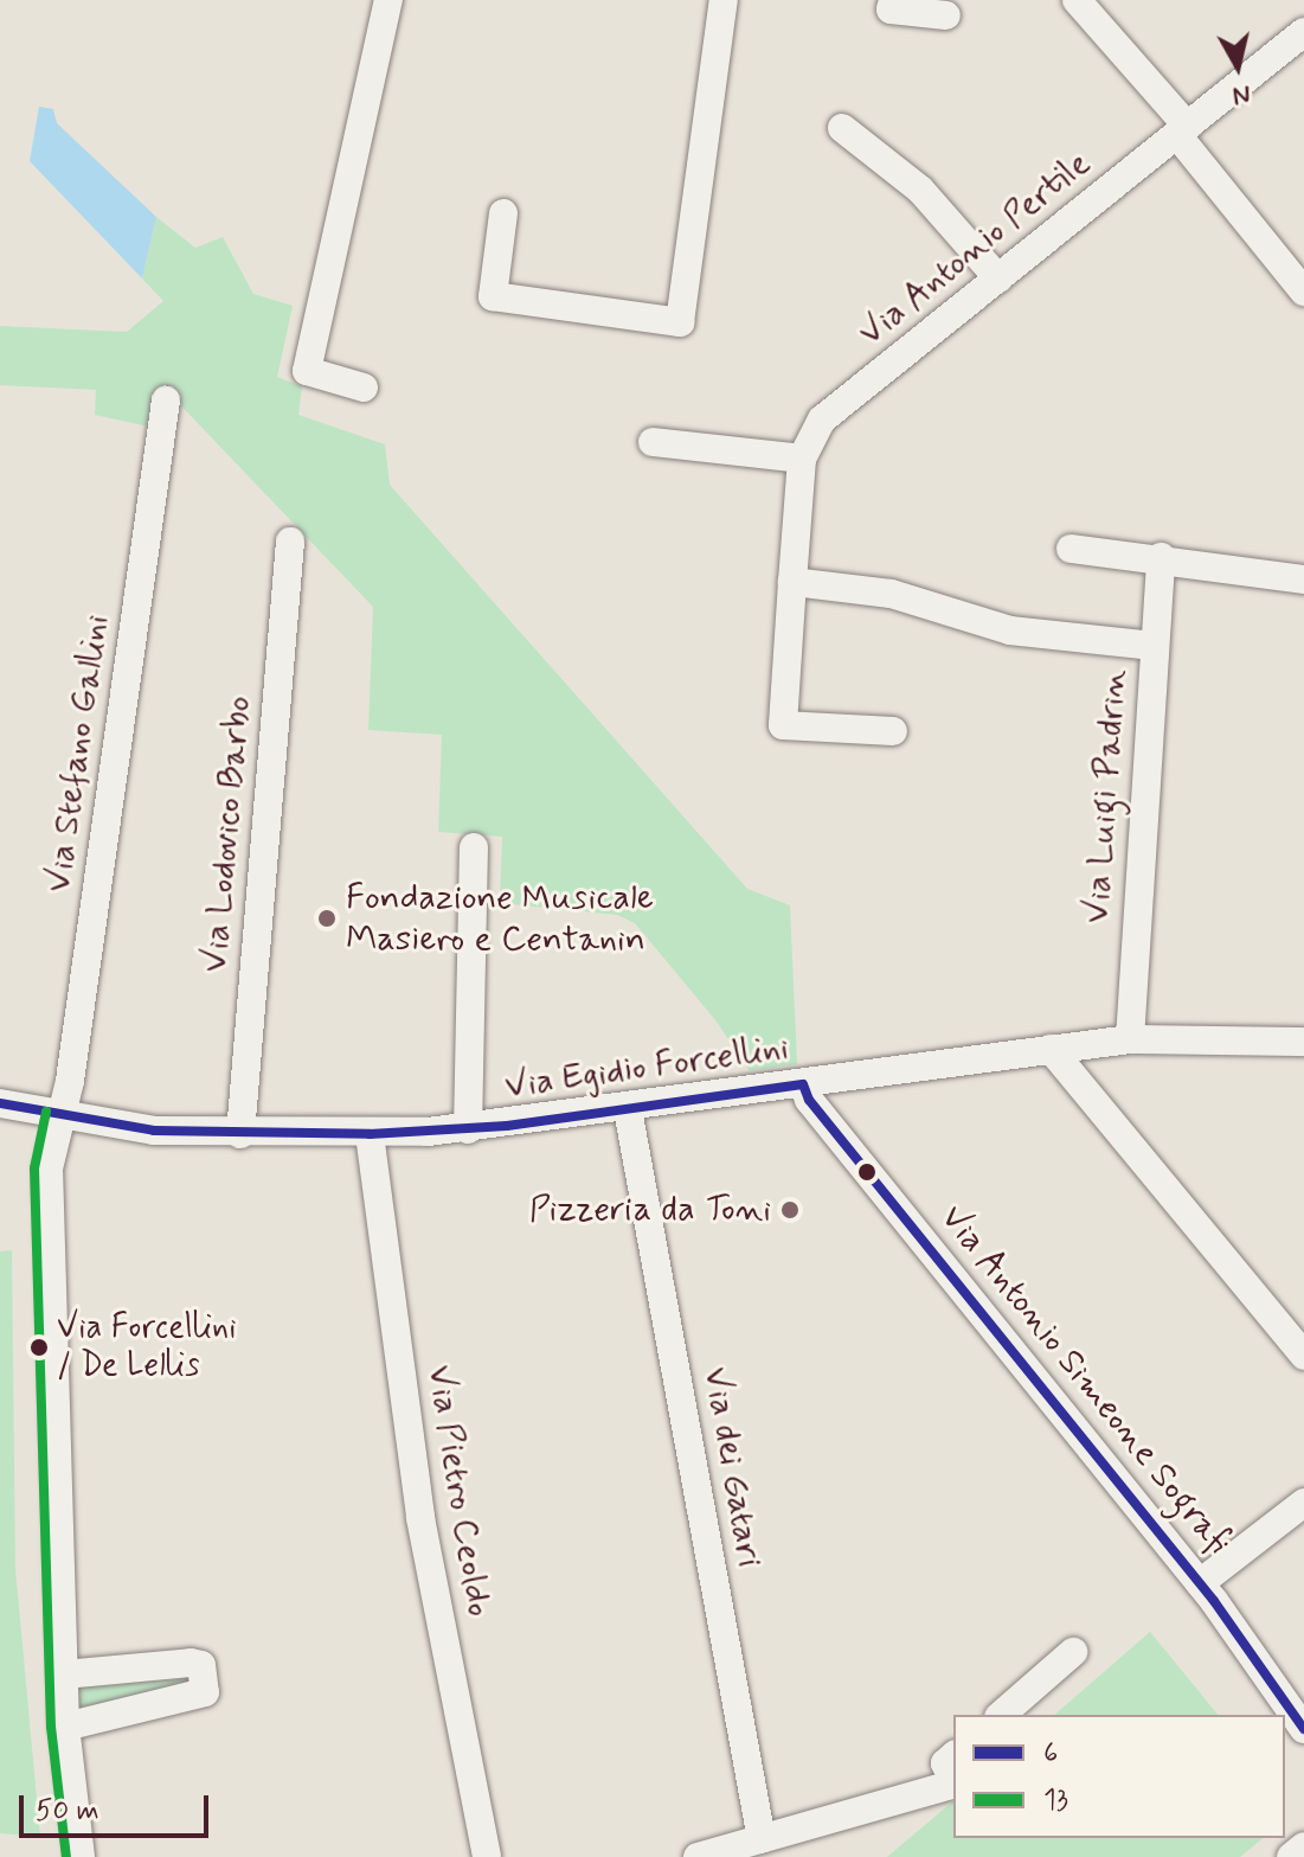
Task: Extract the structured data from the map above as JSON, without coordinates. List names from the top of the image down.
{
  "streets": {
    "street": [
      "Via Antonio Pertile",
      "Via Stefano Gallini",
      "Via Luigi Padrin",
      "Via Lodovico Barbo",
      "Via Egidio Forcellini",
      "Via Antonio Simeone Sografi",
      "Via dei Gatari",
      "Via Pietro Ceoldo"
    ]
  },
  "crossings": [
    ["Via Stefano Gallini", "Via Egidio Forcellini"],
    ["Via Luigi Padrin", "Via Egidio Forcellini"],
    ["Via Lodovico Barbo", "Via Egidio Forcellini"],
    ["Via Egidio Forcellini", "Via Antonio Simeone Sografi"],
    ["Via Egidio Forcellini", "Via dei Gatari"],
    ["Via Egidio Forcellini", "Via Pietro Ceoldo"]
  ],
  "places": ["Fondazione Musicale Masiero e Centanin", "Pizzeria da Toni", "Via Forcellini / De Lellis"],
  "lines": ["transit line 6", "transit line 13"],
  "legend": ["6", "13"],
  "scale_bar": "50 m",
  "north": "bottom"
}
